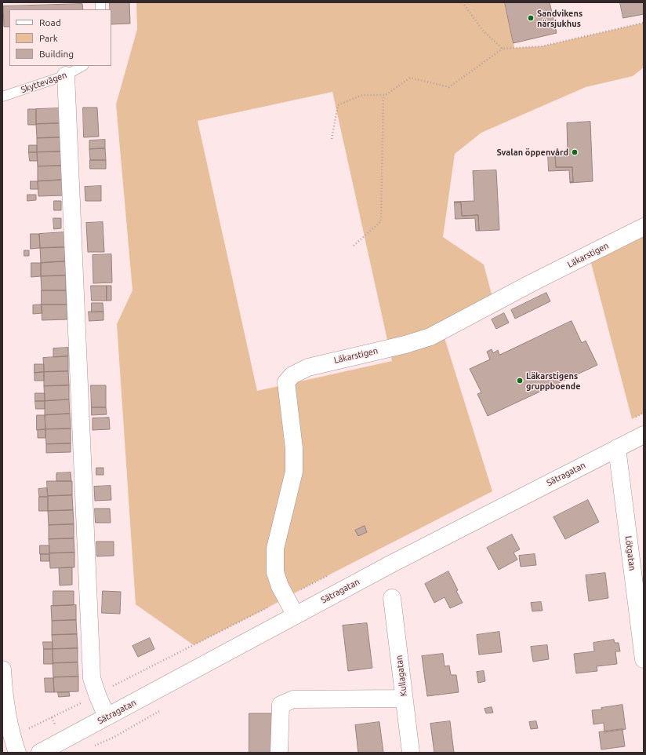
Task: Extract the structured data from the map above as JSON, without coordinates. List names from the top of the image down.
{
  "streets": {
    "street": [
      "Läkarstigen",
      "Sätragatan",
      "Lötgatan",
      "Kullagatan"
    ],
    "lane": ["Skyttevägen"]
  },
  "crossings": [
    ["Läkarstigen", "Sätragatan"],
    ["Sätragatan", "Lötgatan"]
  ],
  "places": ["Sandvikens närsjukhus", "Svalan öppenvård", "Läkarstigens gruppboende"],
  "legend": ["Road", "Park", "Building"]
}
